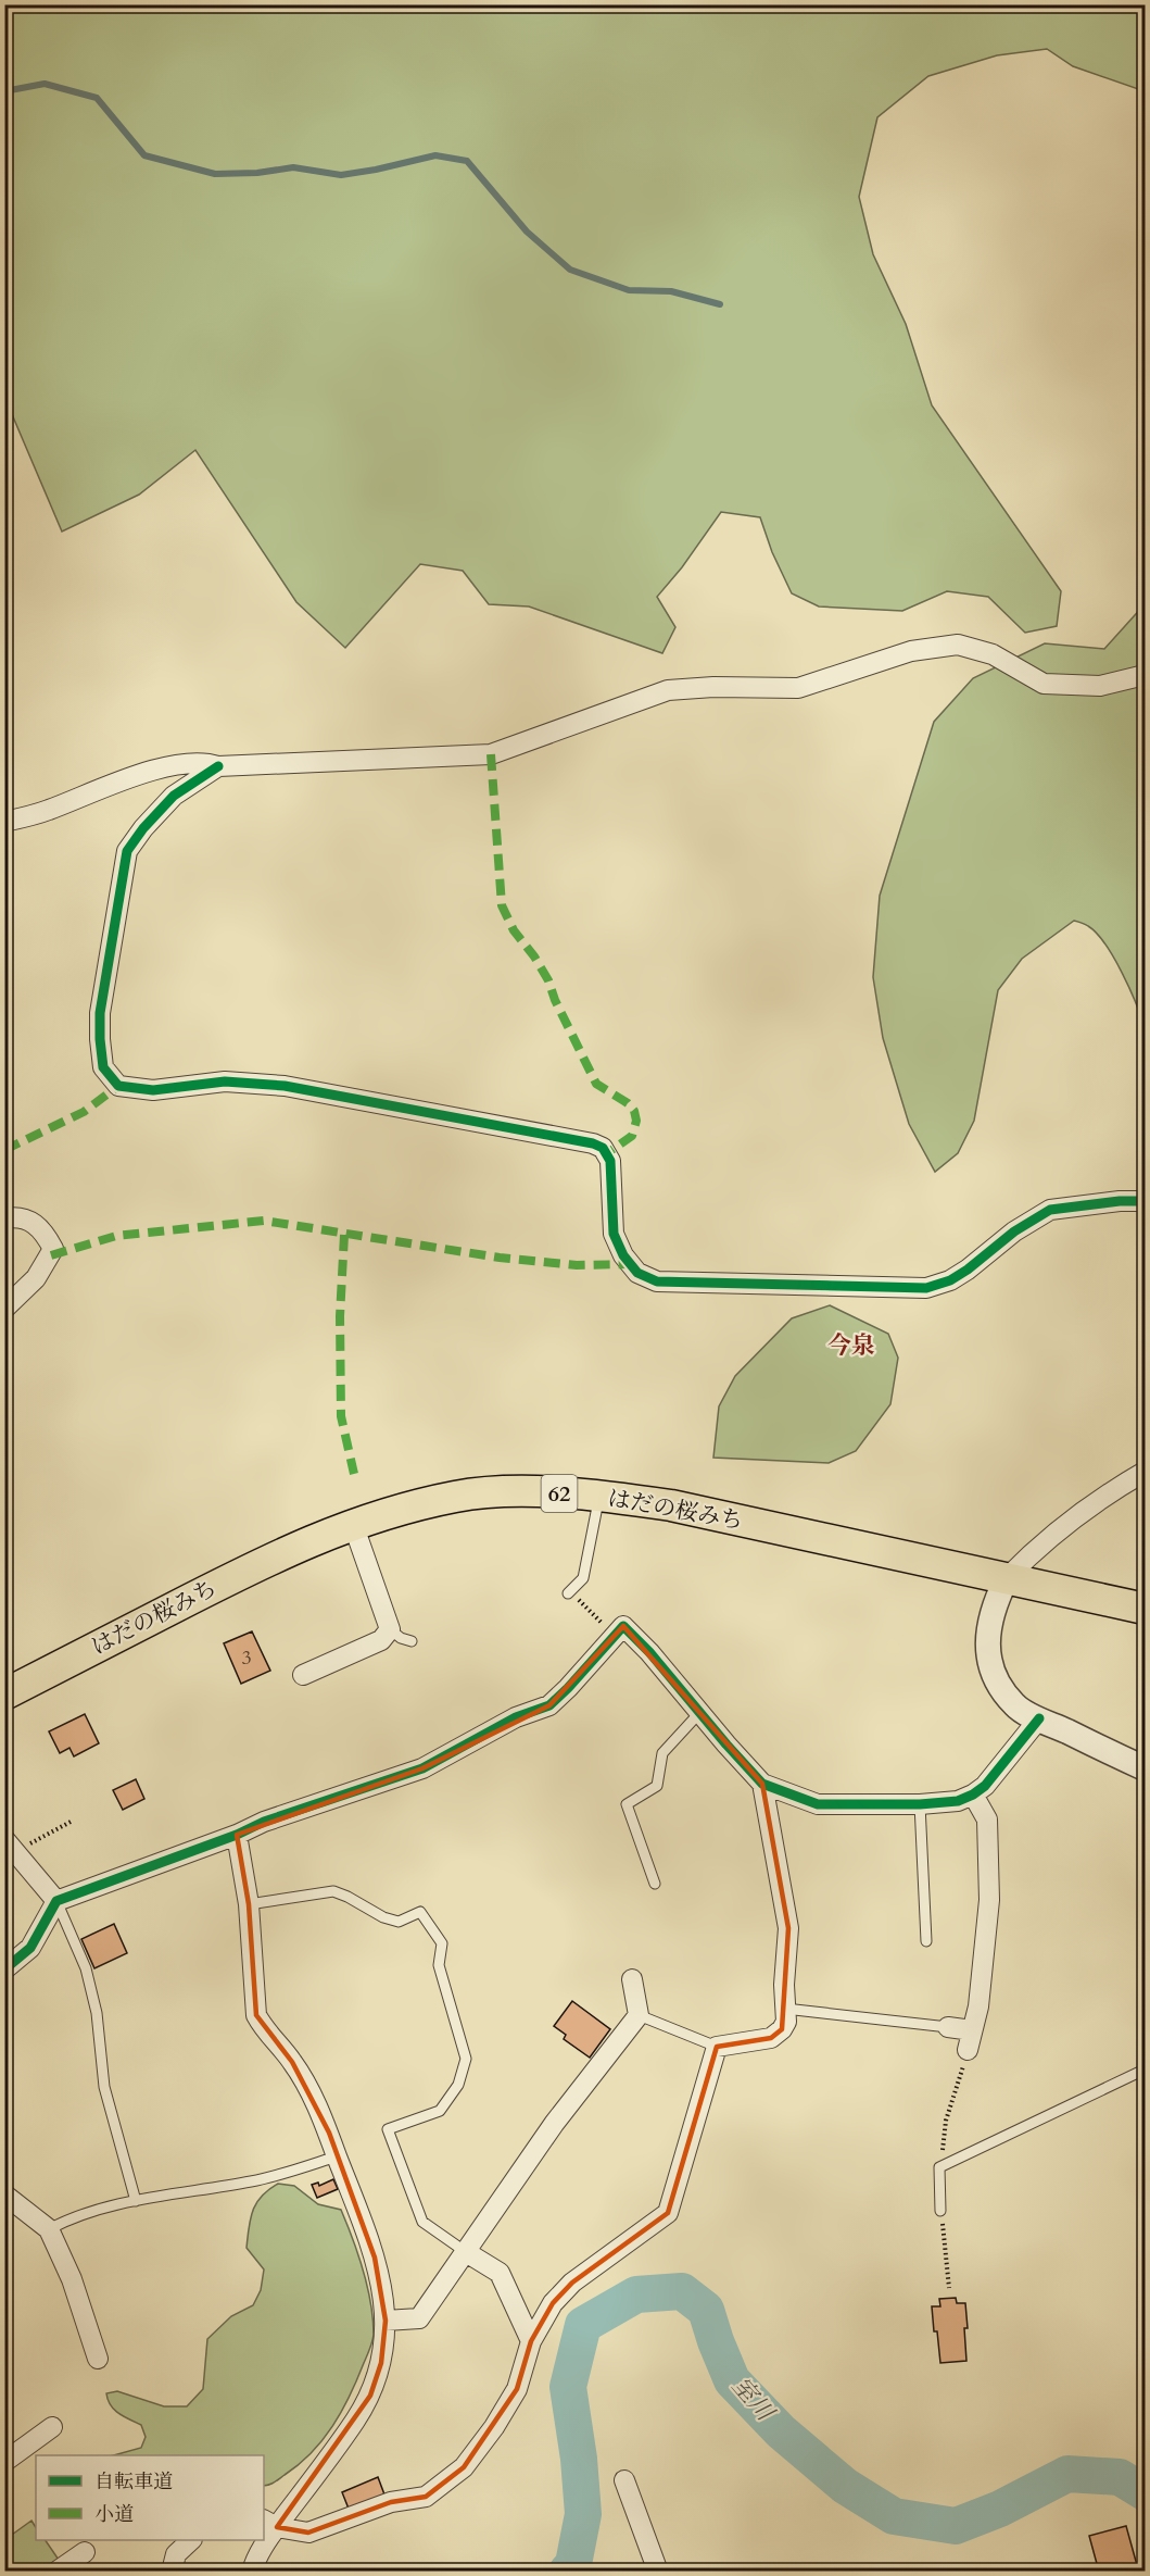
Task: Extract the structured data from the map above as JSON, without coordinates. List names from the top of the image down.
{
  "streets": {
    "main road": ["62", "はだの桜みち"]
  },
  "districts": ["今泉"],
  "water": ["室川"],
  "house_numbers": ["3"],
  "legend": ["自転車道", "小道"]
}
